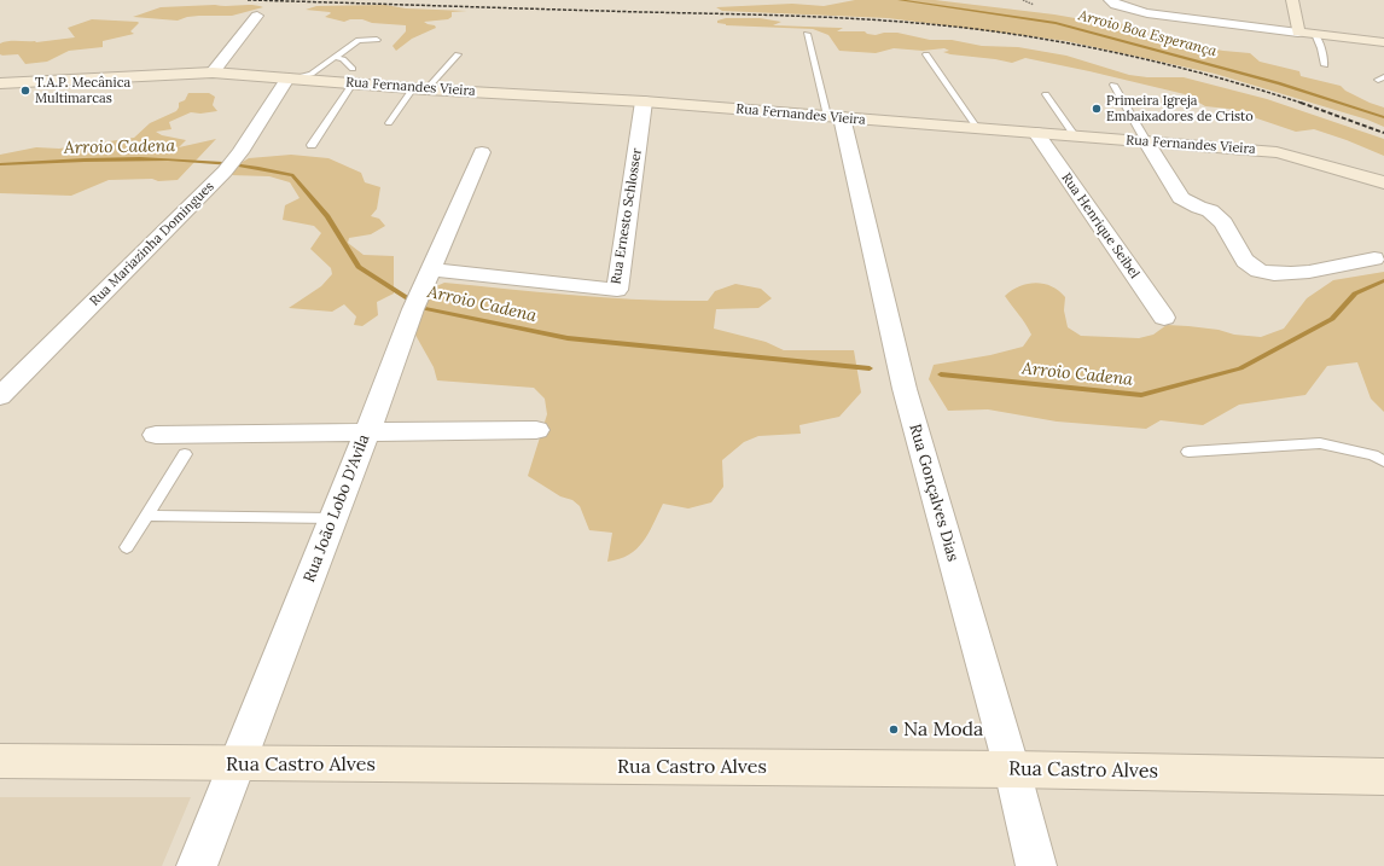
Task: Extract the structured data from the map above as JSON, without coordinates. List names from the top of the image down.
{
  "streets": {
    "street": [
      "Rua Fernandes Vieira",
      "Rua Ernesto Schlosser",
      "Rua Henrique Seibel",
      "Rua Mariazinha Domingues",
      "Rua Gonçalves Dias",
      "Rua João Lobo D'Avila",
      "Rua Castro Alves"
    ]
  },
  "crossings": [
    ["Rua Fernandes Vieira", "Rua Ernesto Schlosser"],
    ["Rua Fernandes Vieira", "Rua Henrique Seibel"],
    ["Rua Fernandes Vieira", "Rua Mariazinha Domingues"],
    ["Rua Fernandes Vieira", "Rua Gonçalves Dias"],
    ["Rua Ernesto Schlosser", "Rua João Lobo D'Avila"],
    ["Rua Gonçalves Dias", "Rua Castro Alves"],
    ["Rua João Lobo D'Avila", "Rua Castro Alves"]
  ],
  "water": ["Arroio Boa Esperança", "Arroio Cadena"],
  "places": ["T.A.P. Mecânica Multimarcas", "Primeira Igreja Embaixadores de Cristo", "Na Moda"]
}
